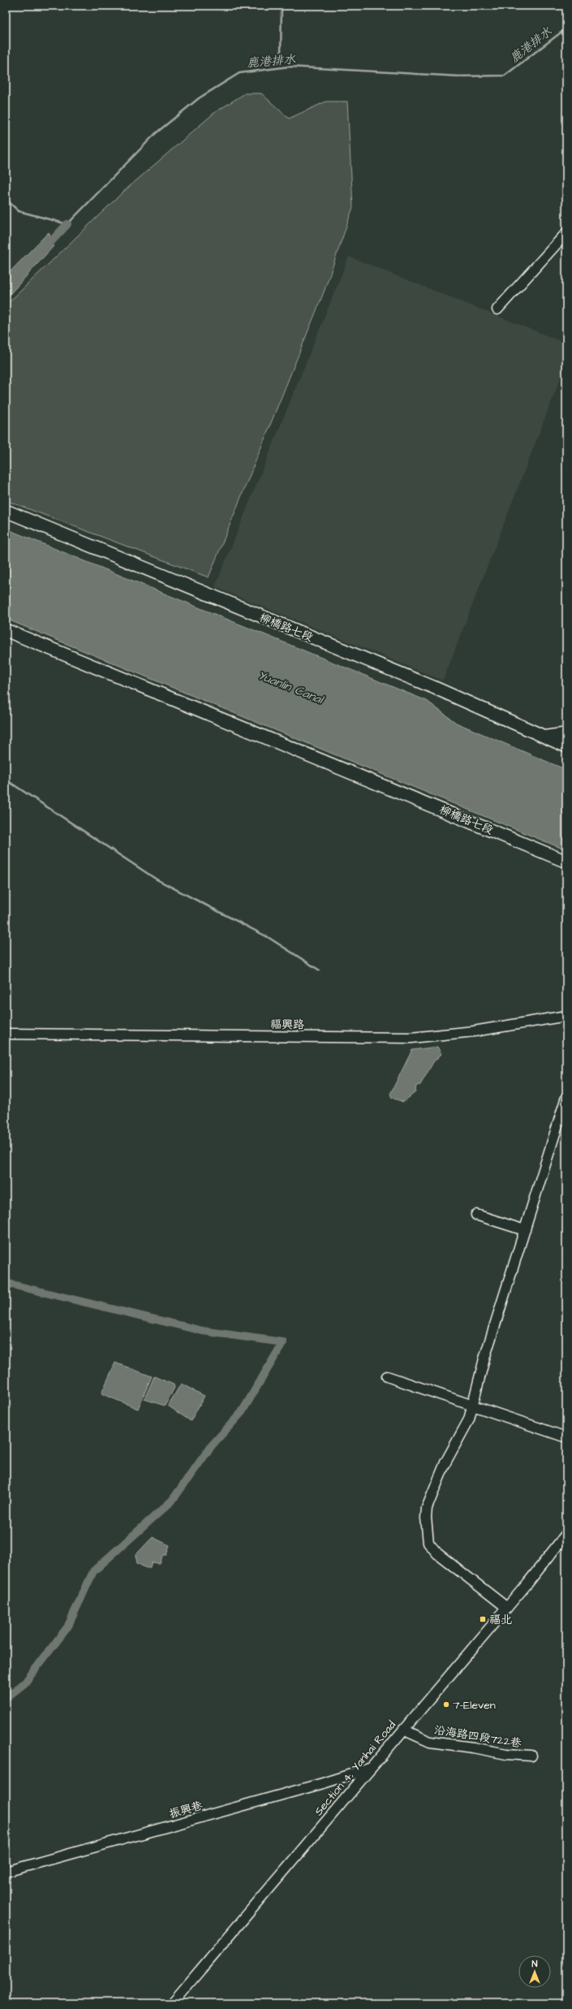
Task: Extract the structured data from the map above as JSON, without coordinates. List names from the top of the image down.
{
  "streets": {
    "main road": ["柳橋路七段"],
    "street": [
      "福興路",
      "沿海路四段722巷",
      "Section 4, Yanhai Road",
      "振興巷"
    ]
  },
  "crossings": [
    ["沿海路四段722巷", "Section 4, Yanhai Road"],
    ["Section 4, Yanhai Road", "振興巷"]
  ],
  "water": ["鹿港排水", "Yuanlin Canal"],
  "places": {
    "transit": ["福北"],
    "other": ["7-Eleven"]
  },
  "north": "top"
}
